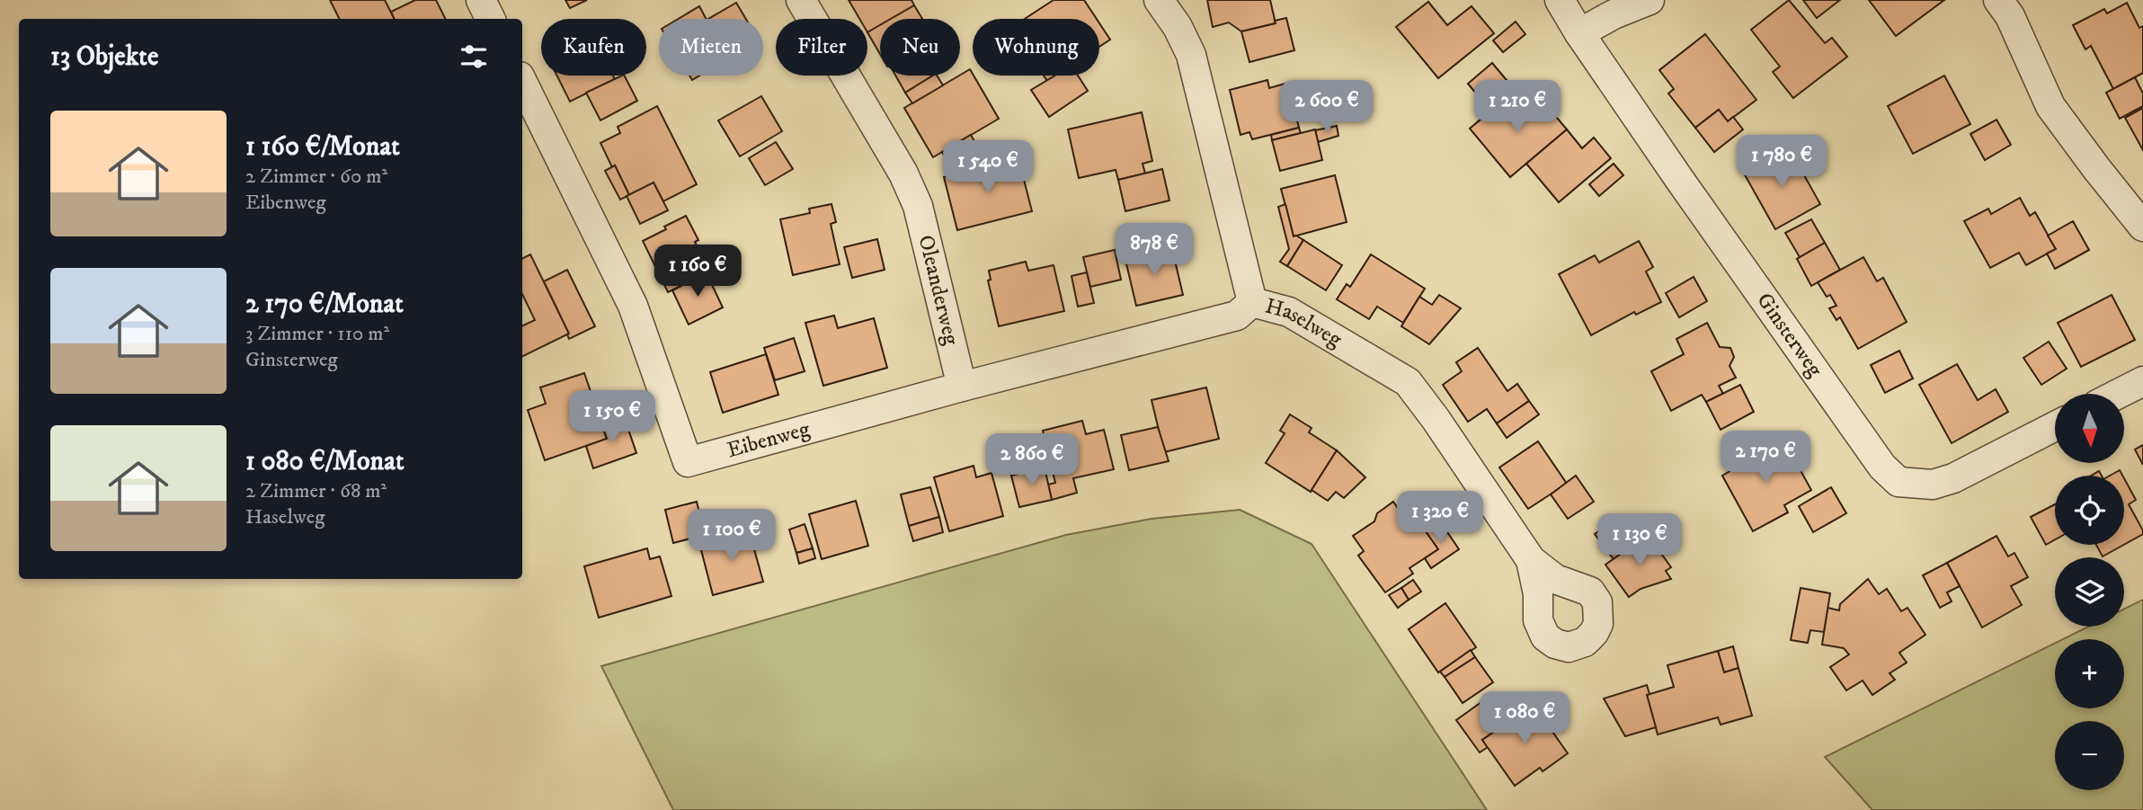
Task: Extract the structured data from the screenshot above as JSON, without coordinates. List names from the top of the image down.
{
  "streets": {
    "street": [
      "Oleanderweg",
      "Haselweg",
      "Ginsterweg",
      "Eibenweg"
    ]
  },
  "crossings": [
    ["Oleanderweg", "Eibenweg"],
    ["Haselweg", "Eibenweg"]
  ],
  "north": "bottom",
  "page": {
    "chip": [
      "Kaufen",
      "Mieten",
      "Filter",
      "Neu",
      "Wohnung"
    ],
    "heading": "13 Objekte",
    "price": [
      "2 600 €",
      "1 210 €",
      "1 780 €",
      "1 540 €",
      "878 €",
      "1 160 €",
      "1 150 €",
      "2 170 €",
      "2 860 €",
      "1 320 €",
      "1 100 €",
      "1 130 €",
      "1 080 €"
    ],
    "list": [
      {
        "name": "1 160 €/Monat",
        "note": "2 Zimmer · 60 m² · Eibenweg"
      },
      {
        "name": "2 170 €/Monat",
        "note": "3 Zimmer · 110 m² · Ginsterweg"
      },
      {
        "name": "1 080 €/Monat",
        "note": "2 Zimmer · 68 m² · Haselweg"
      }
    ],
    "map_buttons": ["+", "−"]
  }
}
